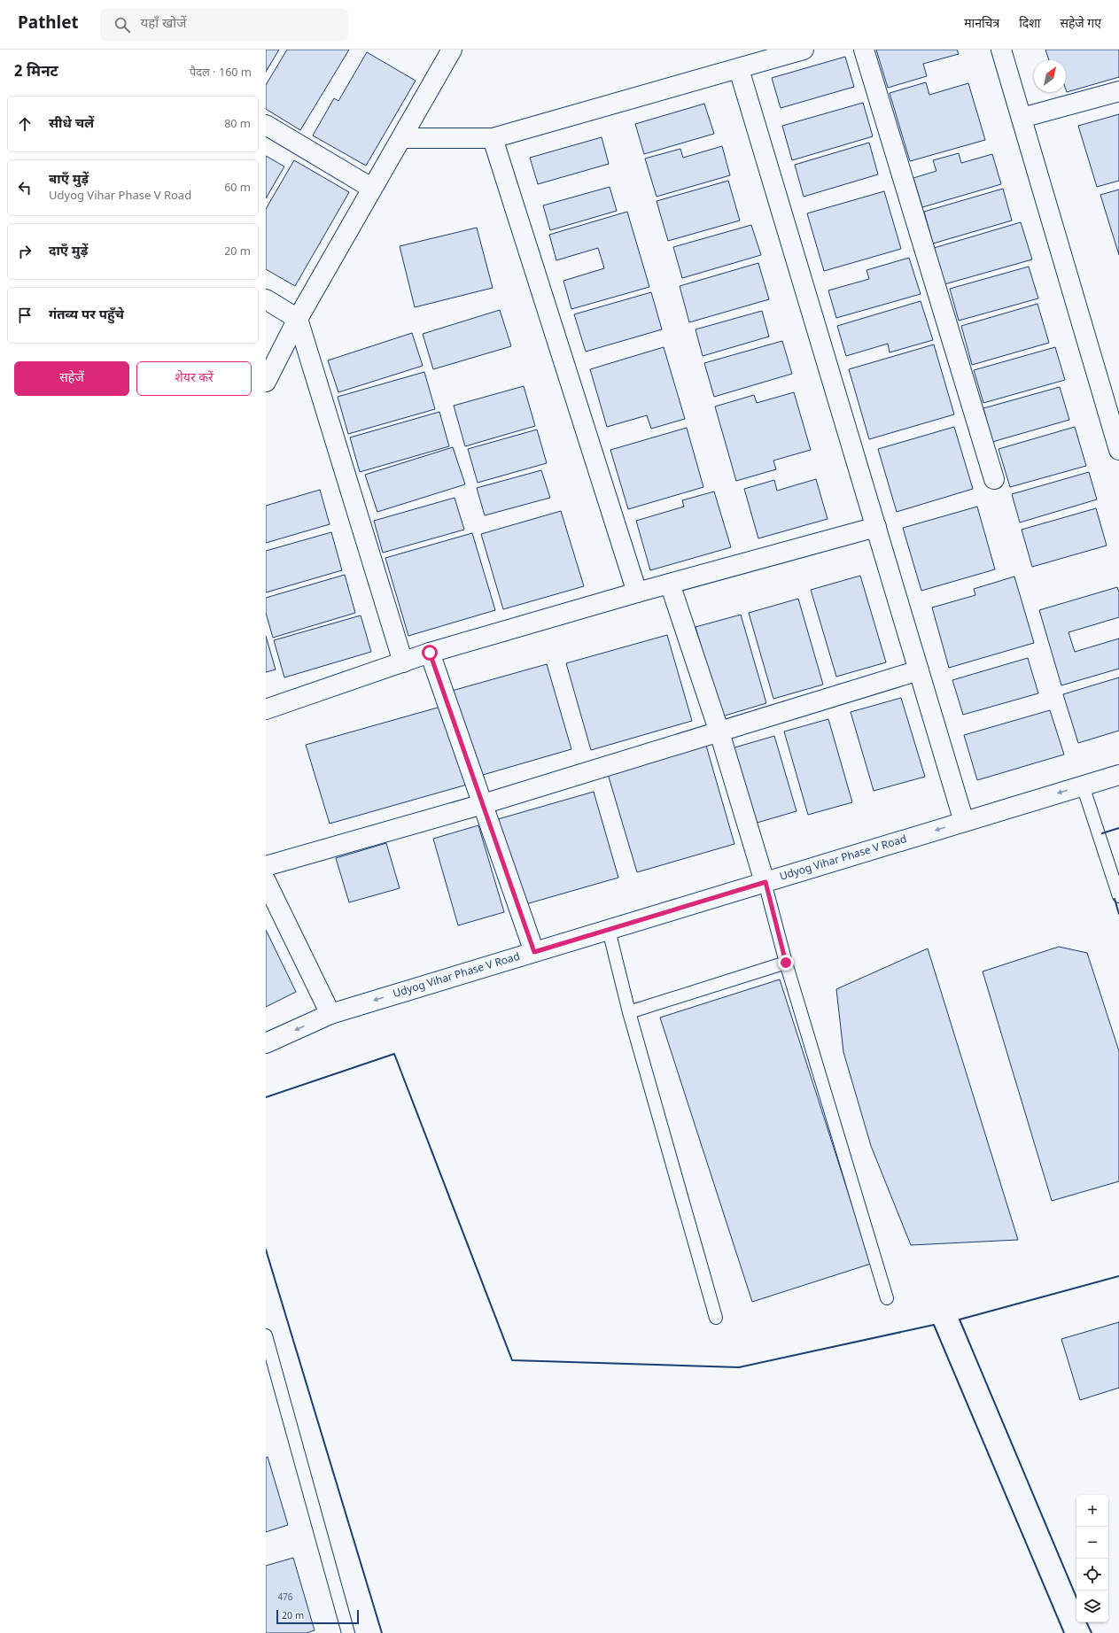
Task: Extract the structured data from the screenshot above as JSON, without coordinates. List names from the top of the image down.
{
  "streets": {
    "street": ["Udyog Vihar Phase V Road"]
  },
  "house_numbers": ["476"],
  "scale_bar": "20 m",
  "north": "top right",
  "page": {
    "header": "Pathlet",
    "search": "यहाँ खोजें",
    "nav": ["मानचित्र", "दिशा", "सहेजे गए"],
    "heading": ["2 मिनट", "पैदल · 160 m"],
    "list": [
      ["सीधे चलें", "80 m"],
      ["बाएँ मुड़ें", "Udyog Vihar Phase V Road", "60 m"],
      ["दाएँ मुड़ें", "20 m"],
      "गंतव्य पर पहुँचे"
    ],
    "buttons": ["सहेजें", "शेयर करें"],
    "map_buttons": ["+", "−"],
    "scale": "20 m"
  }
}
